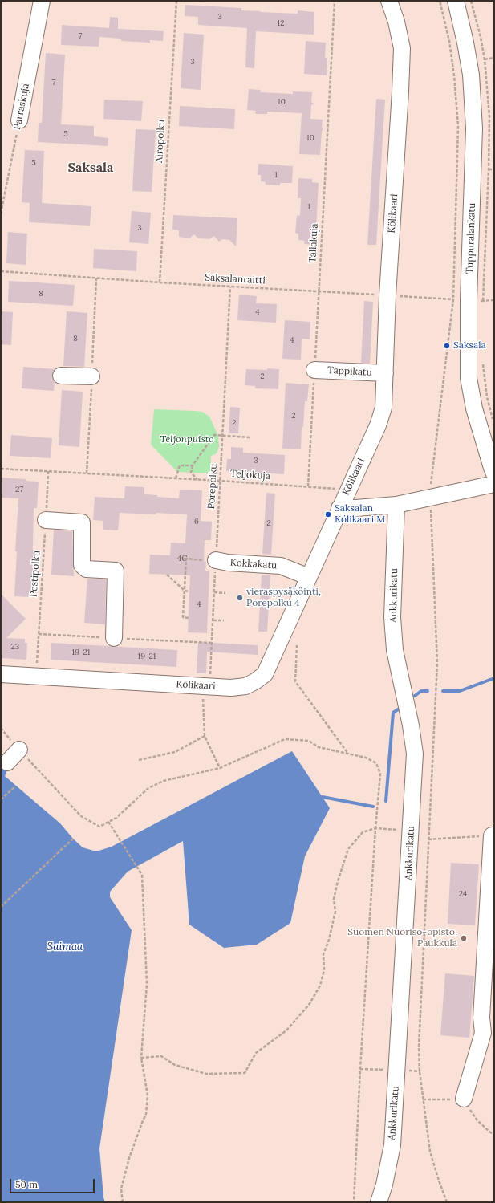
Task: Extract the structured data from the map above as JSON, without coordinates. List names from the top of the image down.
{
  "streets": {
    "street": [
      "Parraskuja",
      "Kölikaari",
      "Tuppuralankatu",
      "Tappikatu",
      "Kokkakatu",
      "Ankkurikatu"
    ],
    "path": [
      "Airopolku",
      "Tallakuja",
      "Saksalanraitti",
      "Teljokuja",
      "Porepolku",
      "Pestipolku"
    ]
  },
  "crossings": [
    ["Airopolku", "Saksalanraitti"],
    ["Kölikaari", "Saksalanraitti"],
    ["Kölikaari", "Tappikatu"],
    ["Kölikaari", "Teljokuja"],
    ["Kölikaari", "Porepolku"],
    ["Kölikaari", "Kokkakatu"],
    ["Kölikaari", "Pestipolku"],
    ["Tuppuralankatu", "Saksalanraitti"],
    ["Tallakuja", "Saksalanraitti"],
    ["Tallakuja", "Tappikatu"],
    ["Tallakuja", "Teljokuja"],
    ["Saksalanraitti", "Porepolku"],
    ["Teljokuja", "Porepolku"],
    ["Teljokuja", "Pestipolku"],
    ["Porepolku", "Kokkakatu"]
  ],
  "districts": ["Saksala"],
  "water": ["Saimaa"],
  "parks": ["Teljonpuisto"],
  "places": [
    "Saksala",
    "Saksalan Kölikaari M",
    "vieraspysäköinti, Porepolku 4",
    "Suomen Nuoriso-opisto, Paukkula"
  ],
  "house_numbers": [
    "3",
    "12",
    "7",
    "3",
    "7",
    "10",
    "5",
    "10",
    "5",
    "1",
    "1",
    "3",
    "8",
    "4",
    "8",
    "4",
    "2",
    "2",
    "2",
    "3",
    "27",
    "6",
    "2",
    "4C",
    "4",
    "23",
    "19-21",
    "19-21",
    "24"
  ],
  "scale_bar": "50 m"
}
